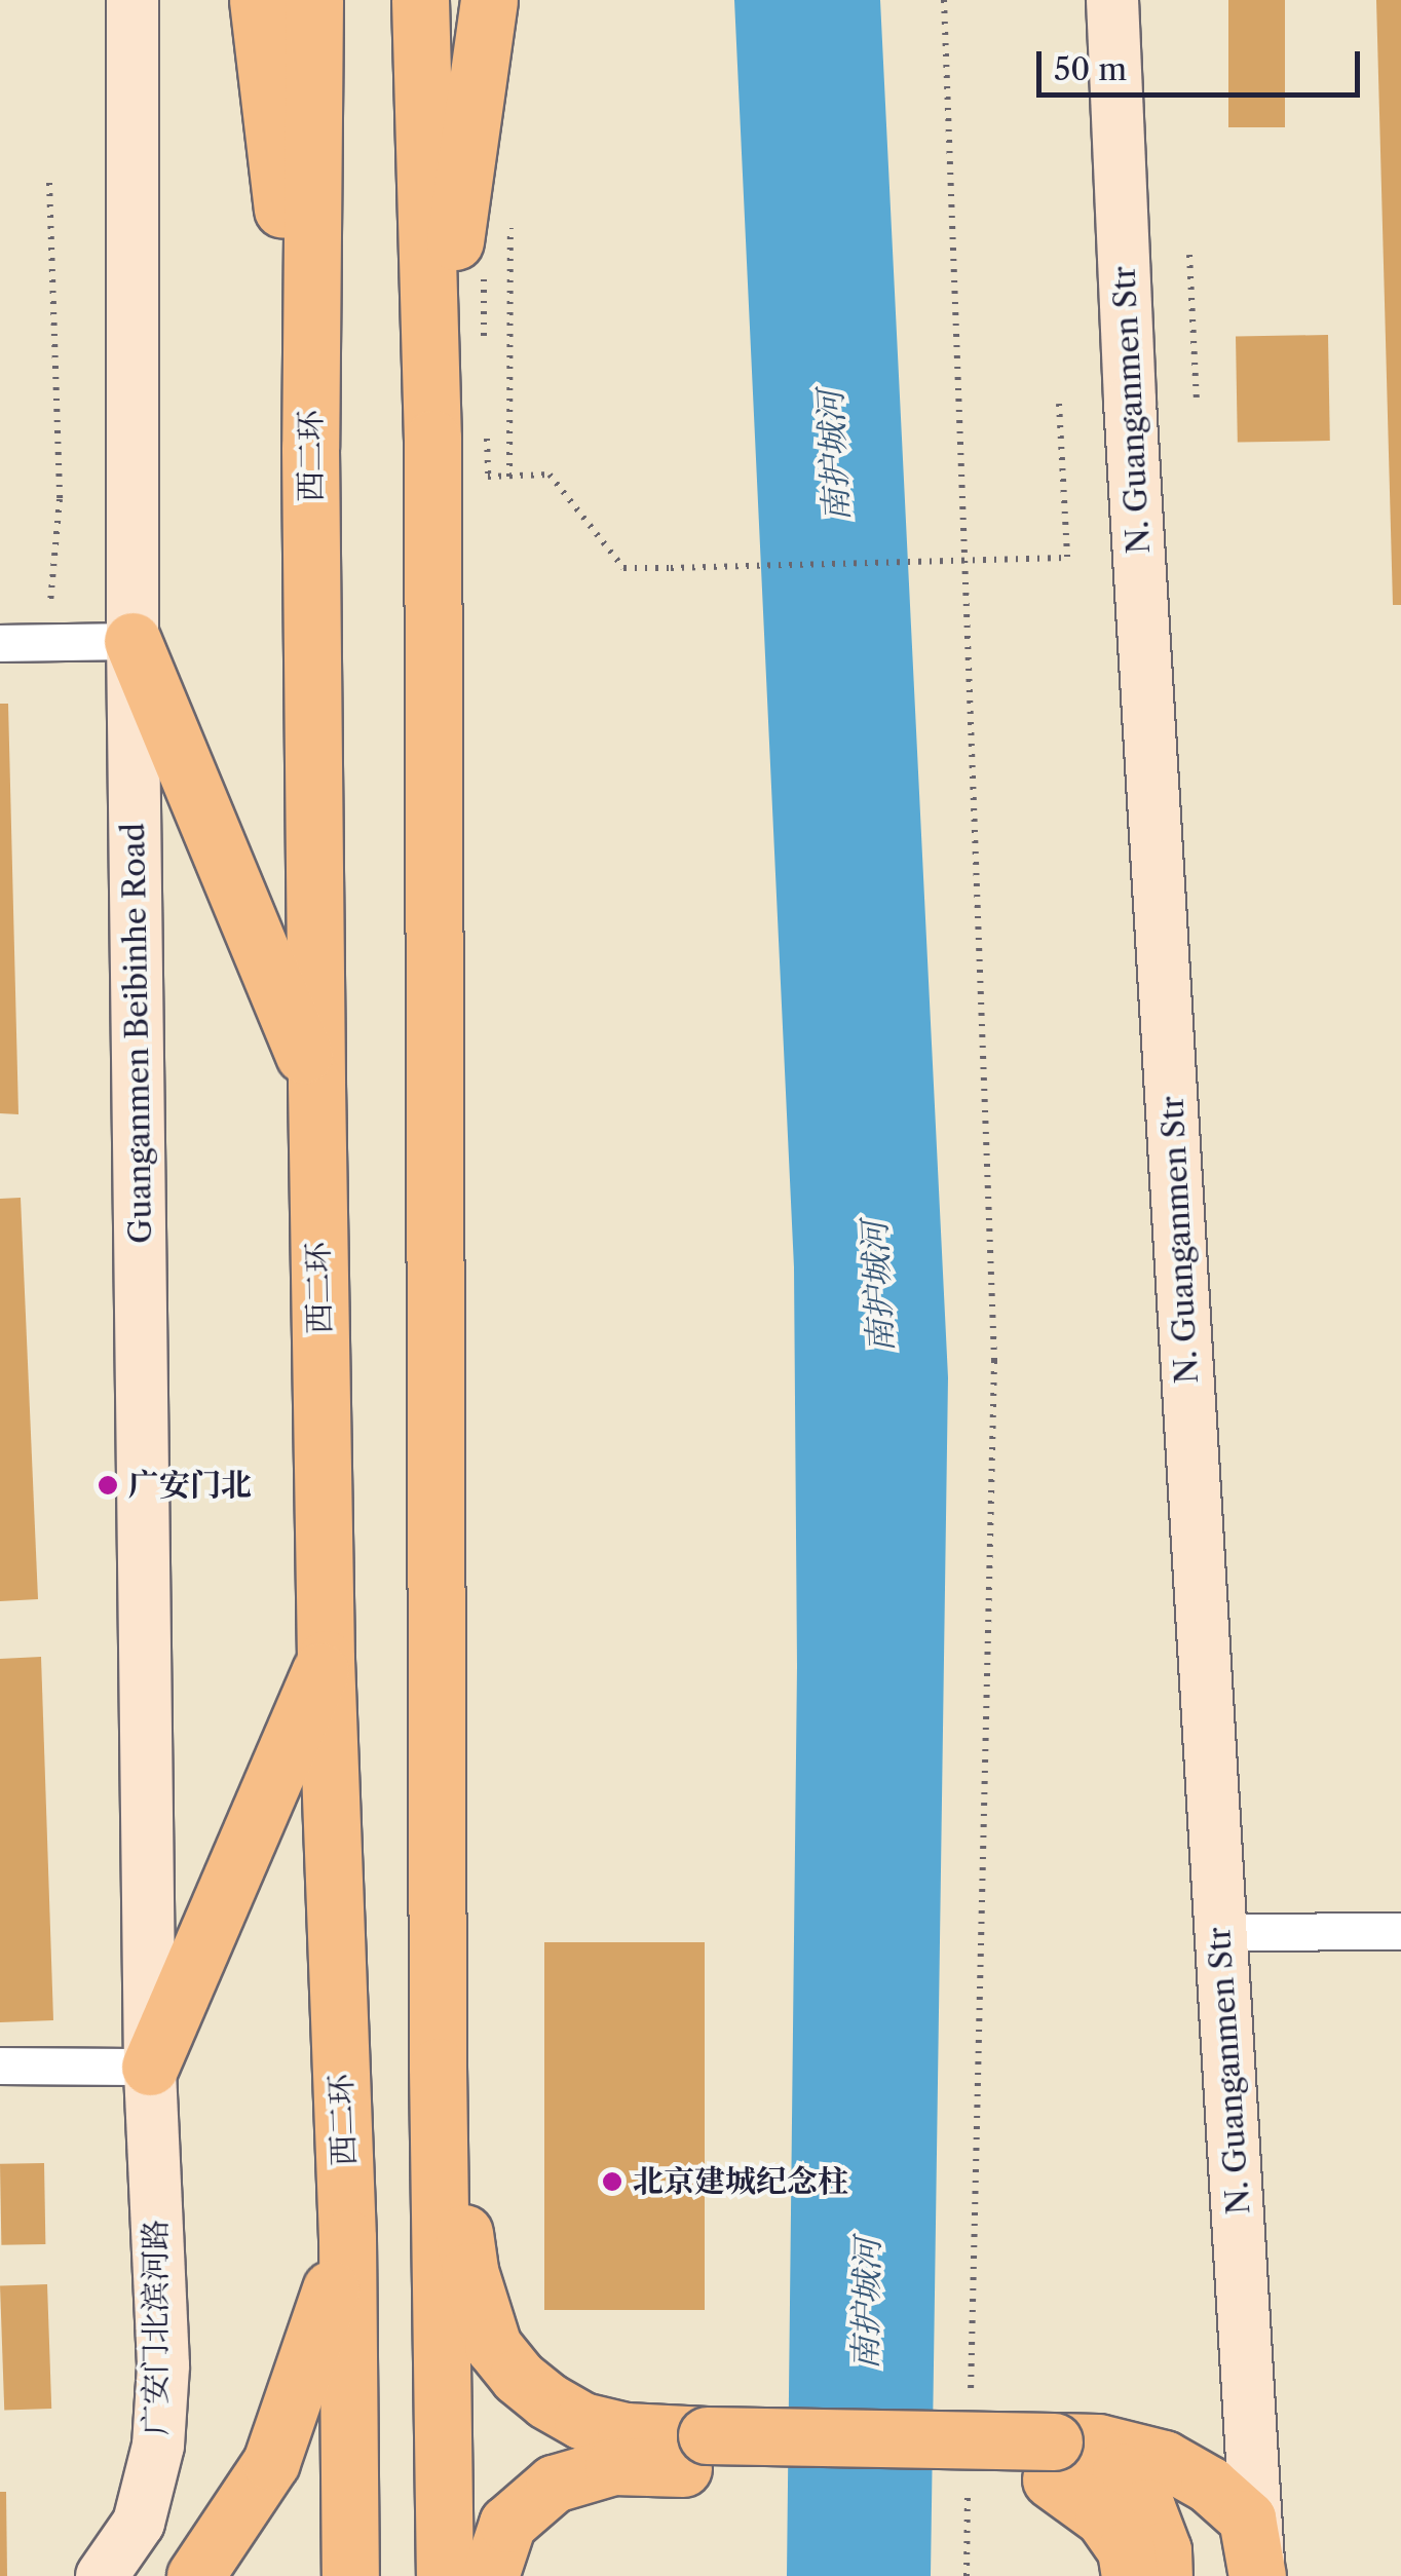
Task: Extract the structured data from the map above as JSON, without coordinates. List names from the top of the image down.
{
  "streets": {
    "highway": ["西二环"],
    "street": ["N. Guanganmen Str", "Guanganmen Beibinhe Road", "广安门北滨河路"]
  },
  "crossings": [
    ["Guanganmen Beibinhe Road", "广安门北滨河路"]
  ],
  "water": ["南护城河"],
  "places": ["广安门北", "北京建城纪念柱"],
  "scale_bar": "50 m"
}
